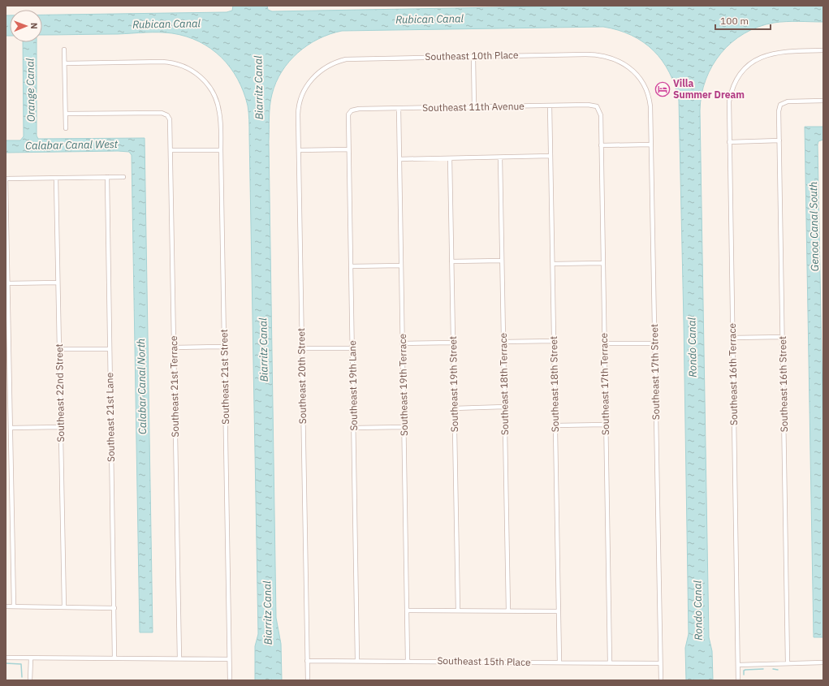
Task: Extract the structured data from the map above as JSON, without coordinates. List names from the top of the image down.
{
  "streets": {
    "street": [
      "Southeast 10th Place",
      "Southeast 11th Avenue",
      "Southeast 17th Street",
      "Southeast 16th Terrace",
      "Southeast 20th Street",
      "Southeast 21st Street",
      "Southeast 19th Street",
      "Southeast 18th Terrace",
      "Southeast 18th Street",
      "Southeast 17th Terrace",
      "Southeast 16th Street",
      "Southeast 19th Terrace",
      "Southeast 19th Lane",
      "Southeast 21st Terrace",
      "Southeast 22nd Street",
      "Southeast 21st Lane",
      "Southeast 15th Place"
    ]
  },
  "crossings": [
    ["Southeast 10th Place", "Southeast 17th Street"],
    ["Southeast 10th Place", "Southeast 20th Street"],
    ["Southeast 11th Avenue", "Southeast 18th Street"],
    ["Southeast 11th Avenue", "Southeast 17th Terrace"],
    ["Southeast 11th Avenue", "Southeast 19th Terrace"],
    ["Southeast 11th Avenue", "Southeast 19th Lane"],
    ["Southeast 17th Street", "Southeast 15th Place"],
    ["Southeast 20th Street", "Southeast 15th Place"],
    ["Southeast 18th Street", "Southeast 15th Place"],
    ["Southeast 17th Terrace", "Southeast 15th Place"],
    ["Southeast 19th Terrace", "Southeast 15th Place"],
    ["Southeast 19th Lane", "Southeast 15th Place"]
  ],
  "water": [
    "Rubican Canal",
    "Biarritz Canal",
    "Orange Canal",
    "Calabar Canal West",
    "Genoa Canal South",
    "Rondo Canal",
    "Calabar Canal North"
  ],
  "places": {
    "hotel": ["Villa Summer Dream"]
  },
  "scale_bar": "100 m",
  "north": "right"
}
